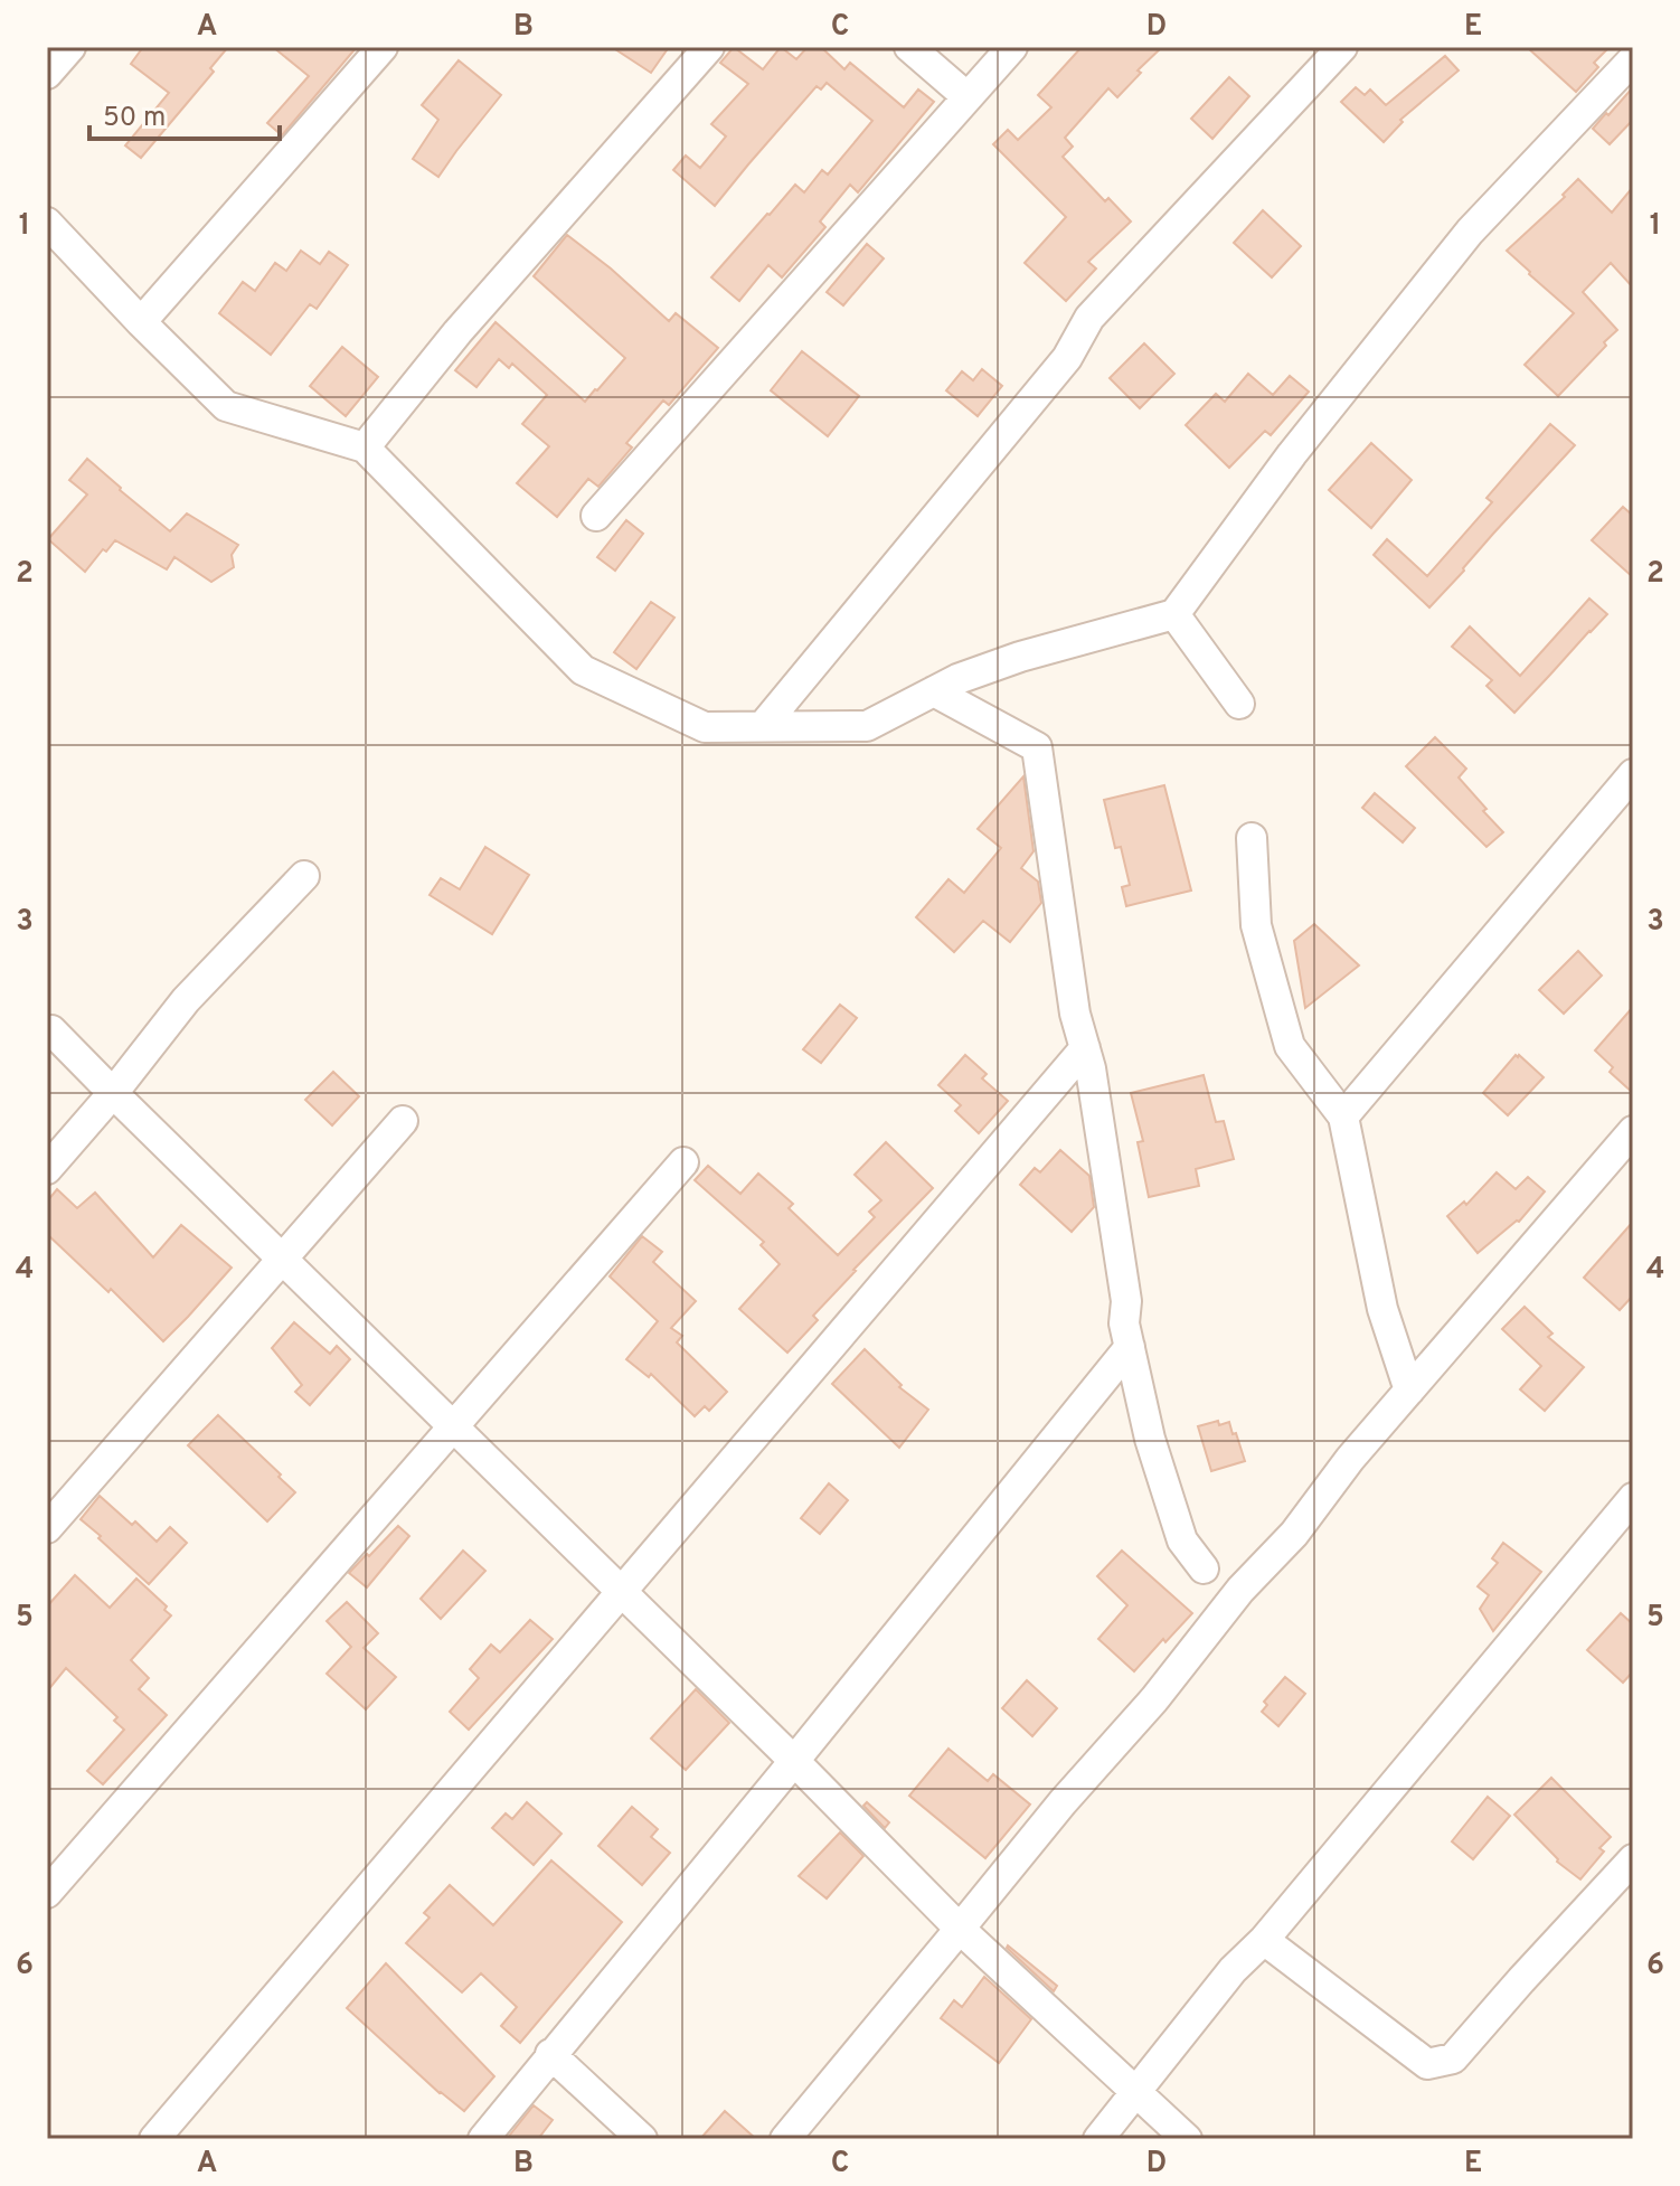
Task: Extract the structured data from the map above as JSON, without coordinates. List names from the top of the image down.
{
  "scale_bar": "50 m",
  "grid": {
    "columns": [
      "A",
      "B",
      "C",
      "D",
      "E"
    ],
    "rows": [
      "1",
      "2",
      "3",
      "4",
      "5",
      "6"
    ]
  }
}
